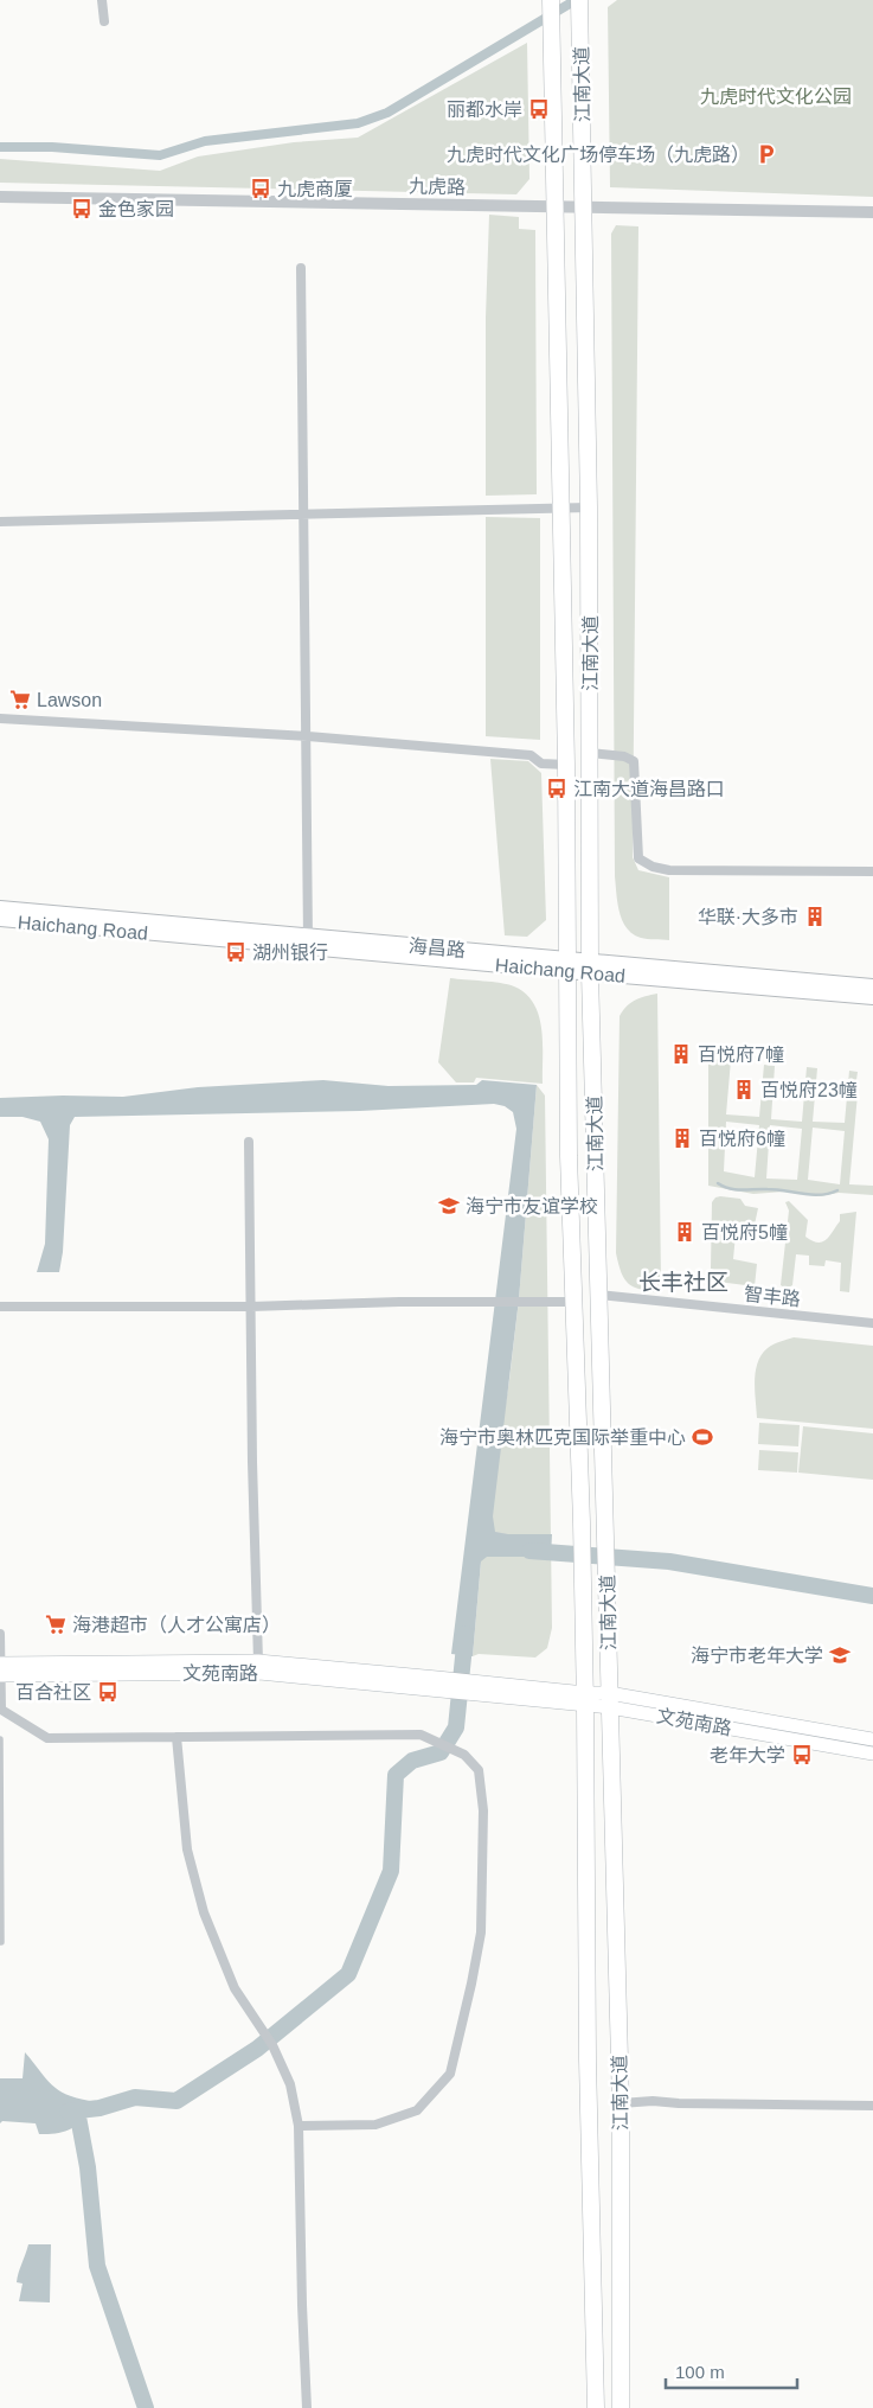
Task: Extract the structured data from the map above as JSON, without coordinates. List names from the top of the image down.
{
  "streets": {
    "highway": ["江南大道"],
    "main road": ["Haichang Road", "海昌路", "文苑南路"],
    "street": ["九虎路", "智丰路"]
  },
  "crossings": [
    ["江南大道", "九虎路"],
    ["江南大道", "Haichang Road"],
    ["江南大道", "海昌路"],
    ["江南大道", "智丰路"],
    ["江南大道", "文苑南路"],
    ["Haichang Road", "海昌路"]
  ],
  "districts": ["长丰社区"],
  "parks": ["九虎时代文化公园"],
  "places": {
    "bus stop": [
      "丽都水岸",
      "九虎商厦",
      "金色家园",
      "江南大道海昌路口",
      "湖州银行",
      "百合社区",
      "老年大学"
    ],
    "parking": ["九虎时代文化广场停车场（九虎路）"],
    "supermarket": ["Lawson", "海港超市（人才公寓店）"],
    "building": [
      "华联·大多市",
      "百悦府7幢",
      "百悦府23幢",
      "百悦府6幢",
      "百悦府5幢"
    ],
    "school or university": ["海宁市友谊学校", "海宁市老年大学"],
    "sports": ["海宁市奥林匹克国际举重中心"]
  },
  "scale_bar": "100 m"
}
